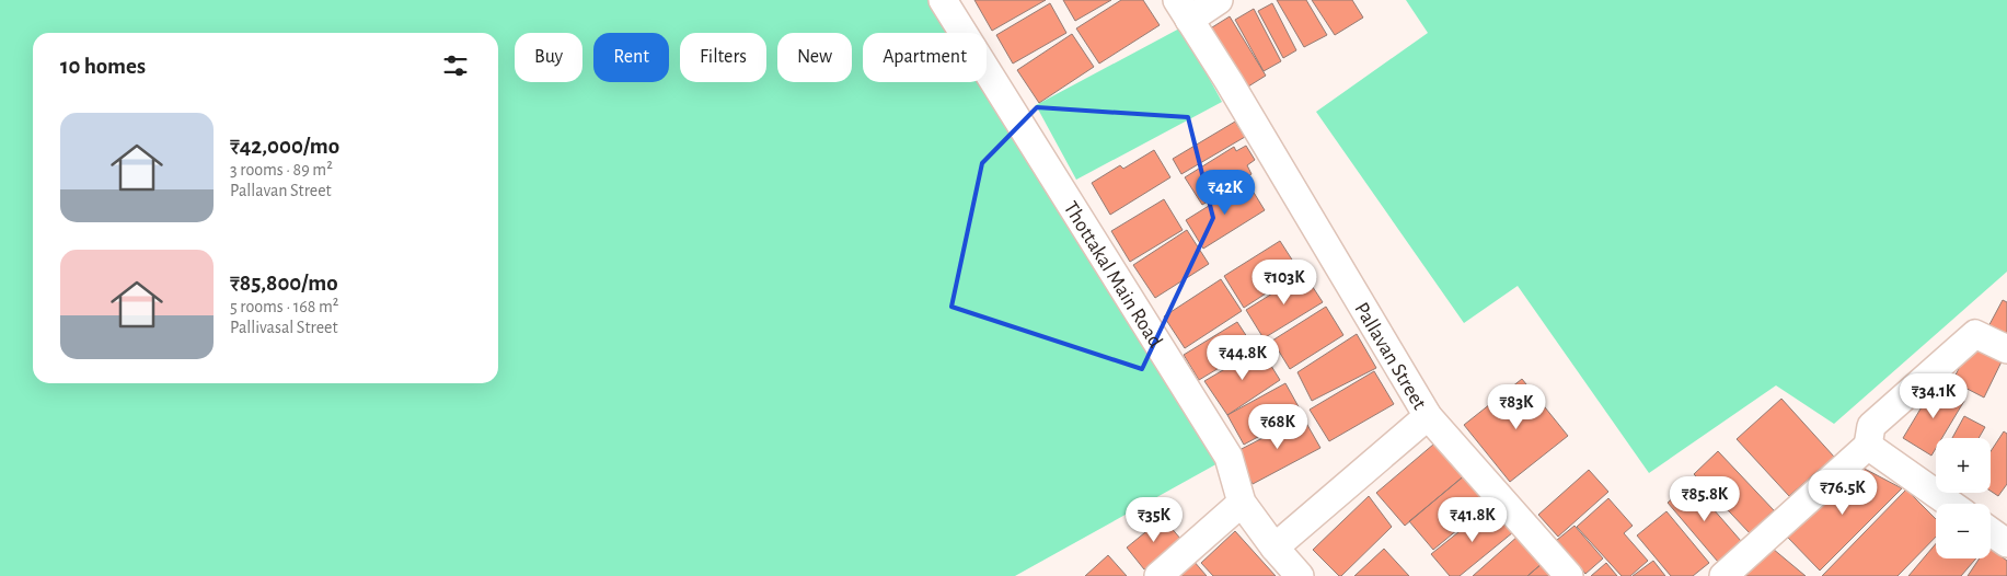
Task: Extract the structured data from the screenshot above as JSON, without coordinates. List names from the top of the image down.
{
  "streets": {
    "street": ["Thottakal Main Road", "Pallavan Street"]
  },
  "page": {
    "chip": [
      "Buy",
      "Rent",
      "Filters",
      "New",
      "Apartment"
    ],
    "heading": "10 homes",
    "list": [
      {
        "name": "₹42,000/mo",
        "note": "3 rooms · 89 m² · Pallavan Street"
      },
      {
        "name": "₹85,800/mo",
        "note": "5 rooms · 168 m² · Pallivasal Street"
      }
    ],
    "price": [
      "₹42K",
      "₹103K",
      "₹44.8K",
      "₹34.1K",
      "₹83K",
      "₹68K",
      "₹76.5K",
      "₹85.8K",
      "₹35K",
      "₹41.8K"
    ],
    "map_buttons": ["+", "−"]
  }
}
